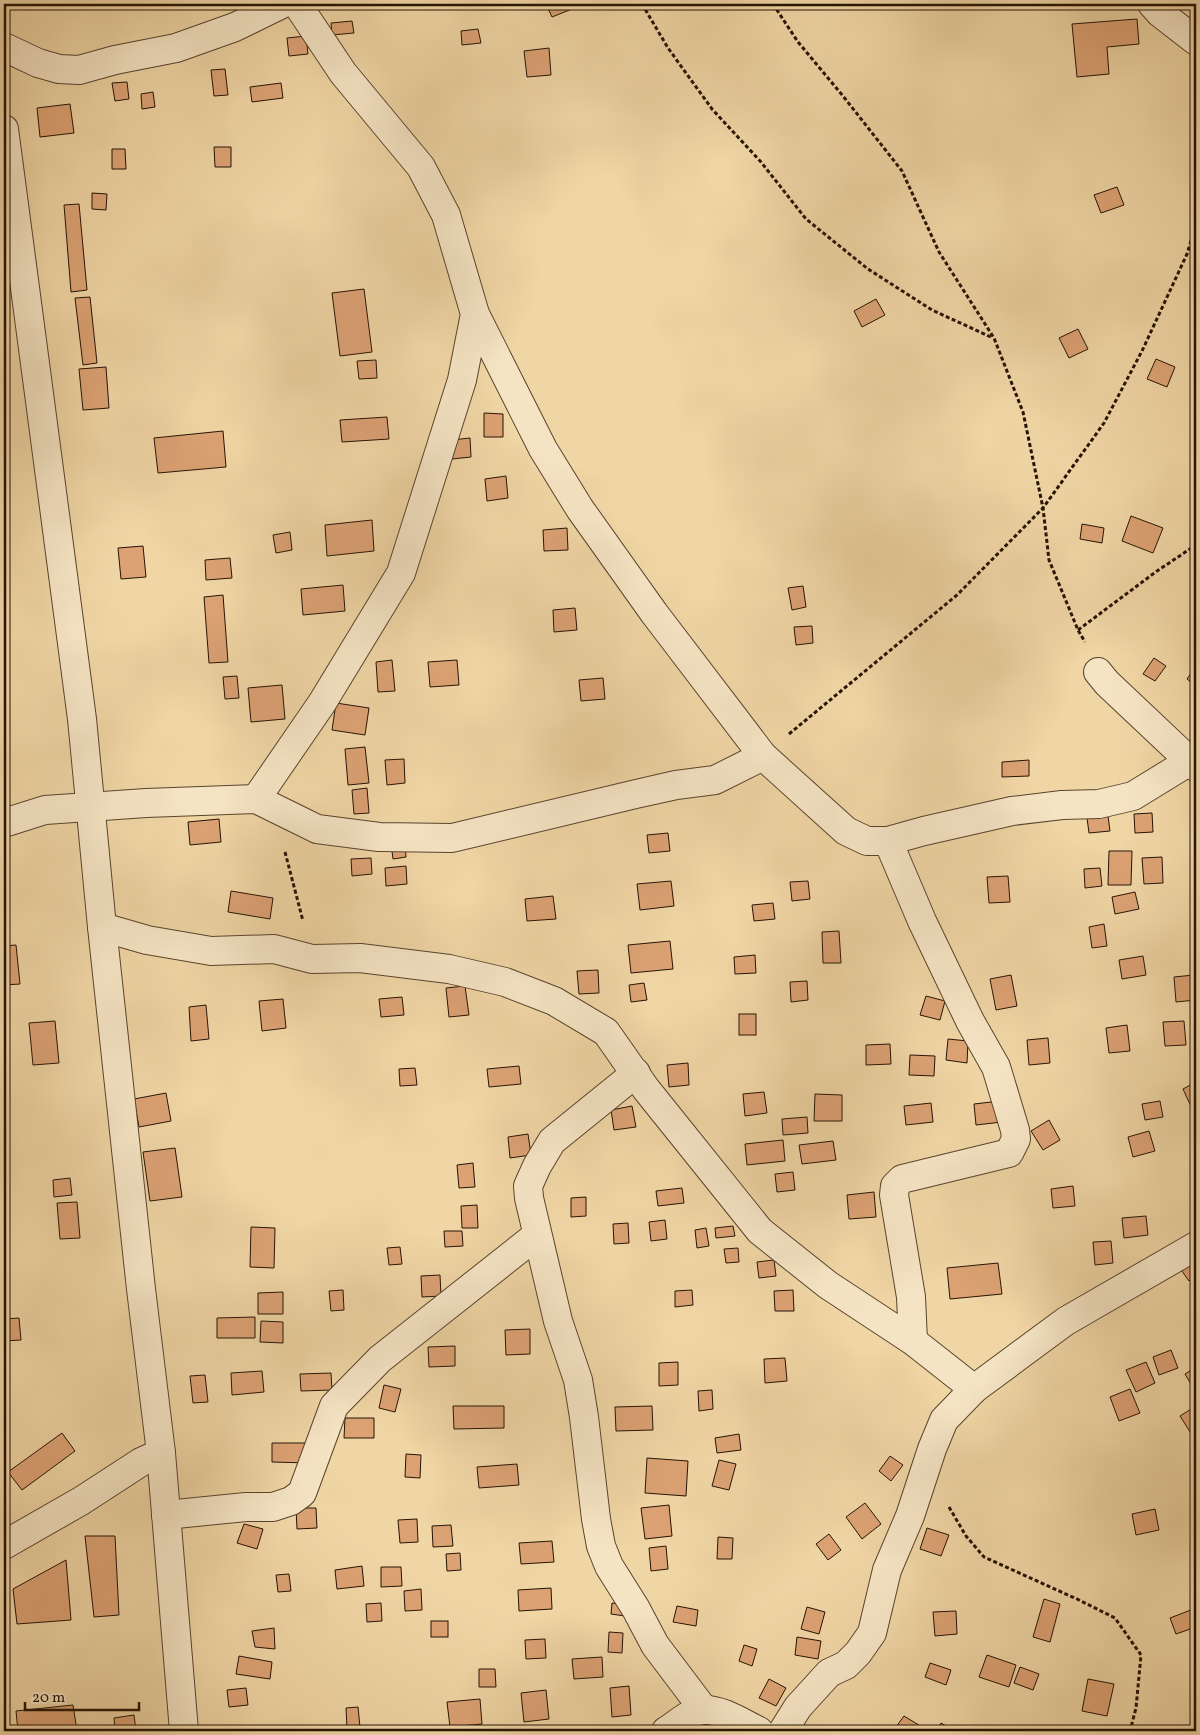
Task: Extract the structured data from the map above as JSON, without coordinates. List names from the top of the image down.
{
  "scale_bar": "20 m"
}
